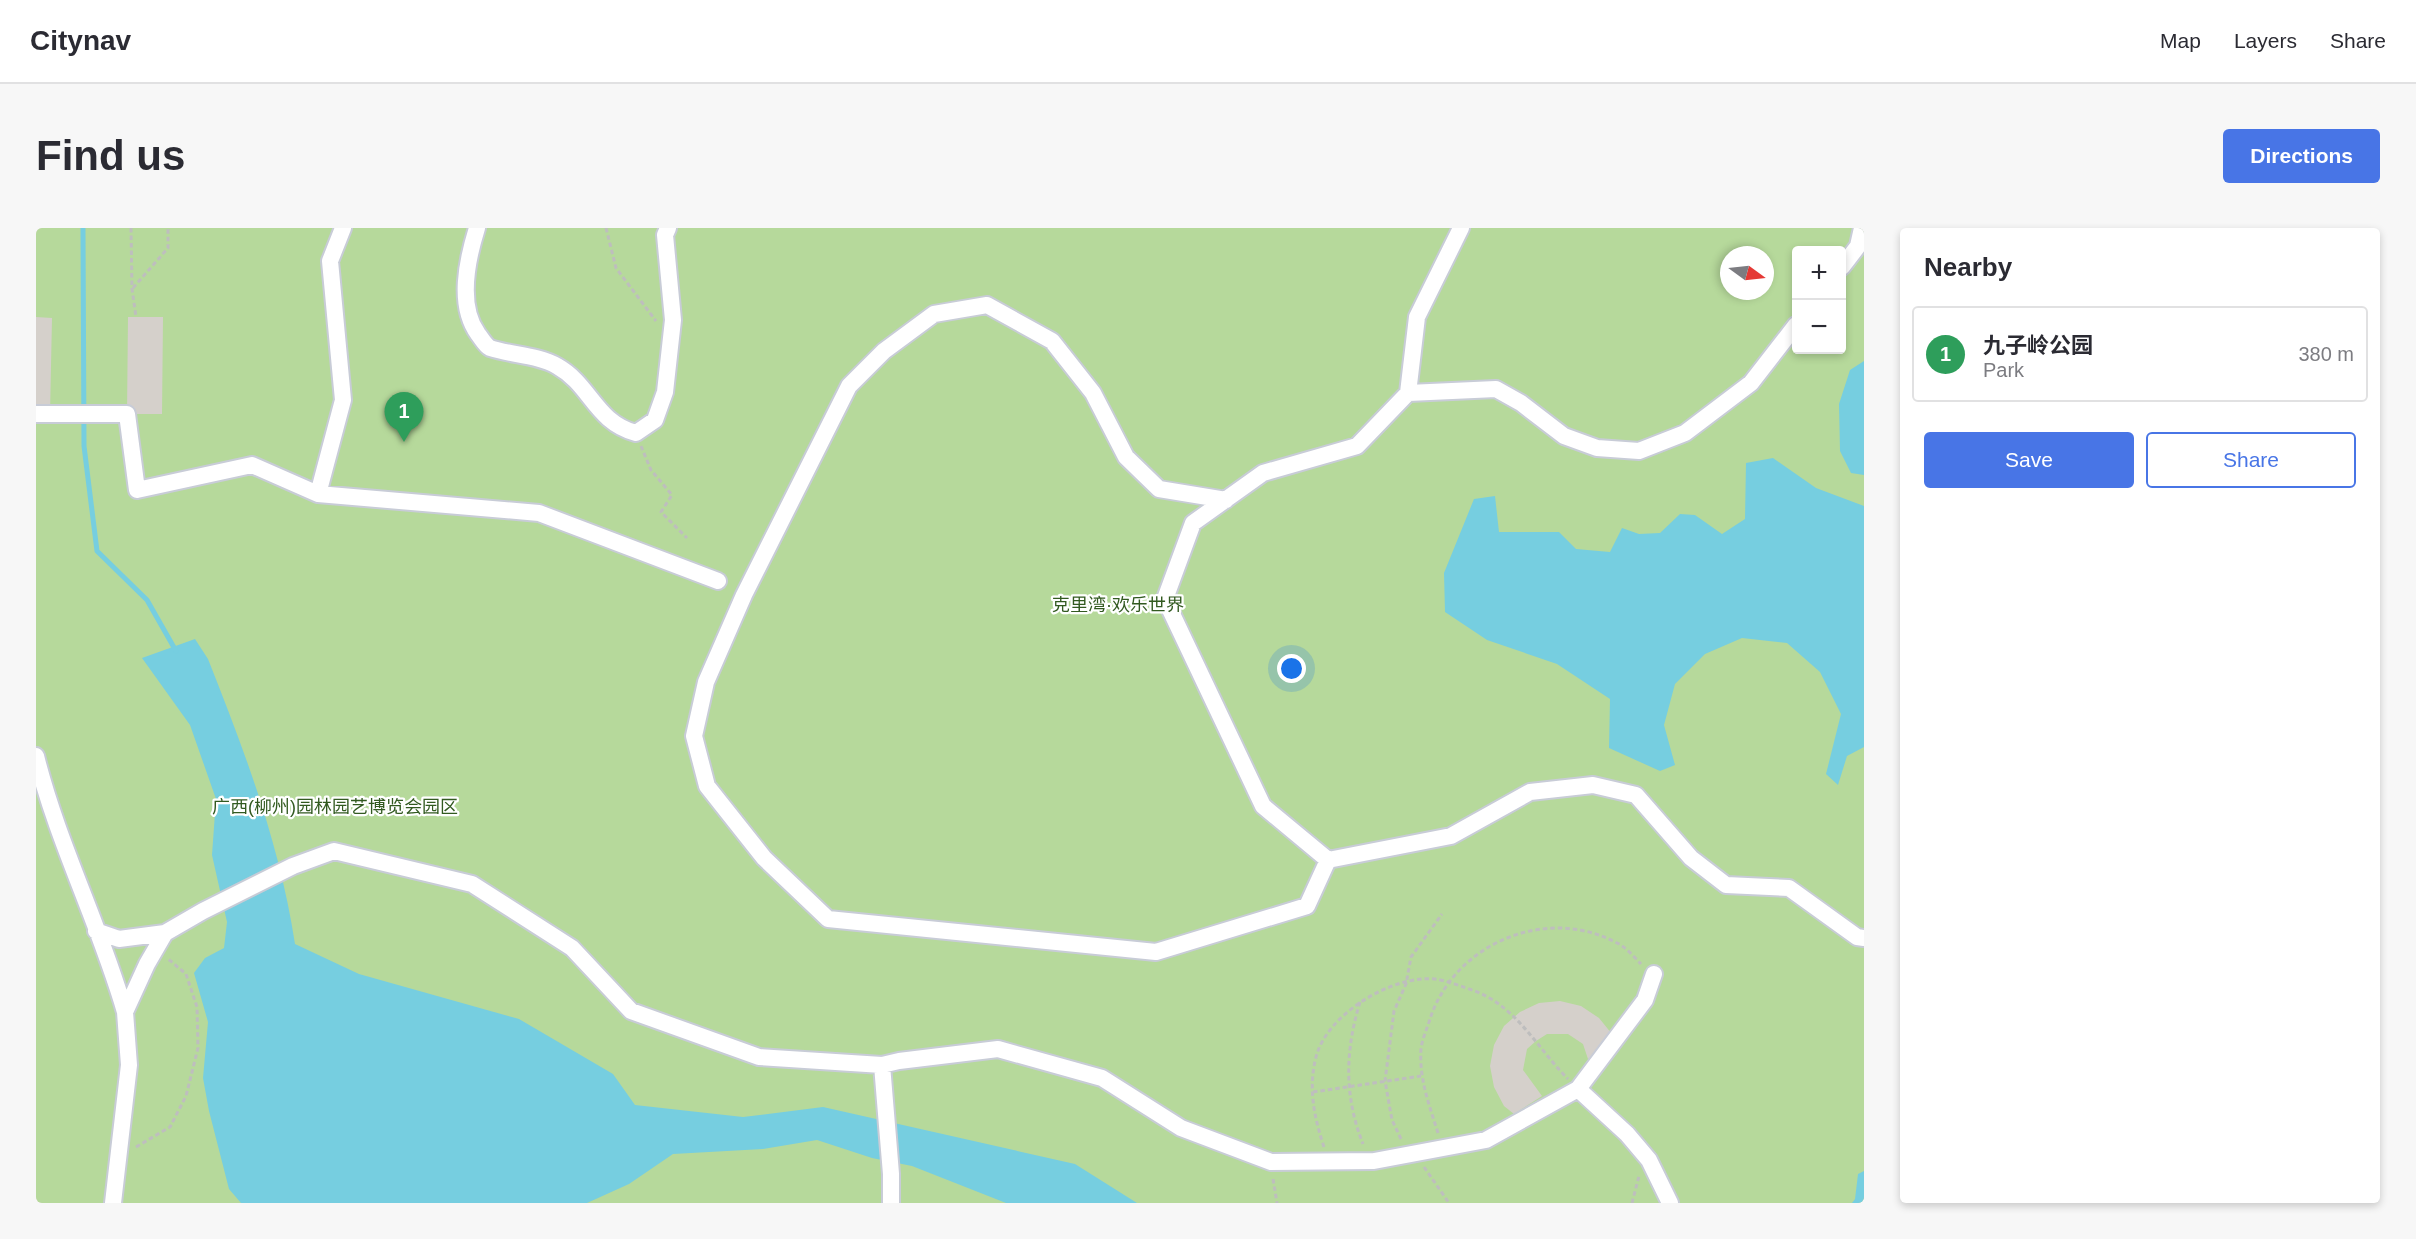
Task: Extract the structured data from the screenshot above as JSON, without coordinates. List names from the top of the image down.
{
  "parks": ["克里湾·欢乐世界", "广西(柳州)园林园艺博览会园区"],
  "north": "right",
  "page": {
    "header": "Citynav",
    "nav": ["Map", "Layers", "Share"],
    "buttons": [
      "Directions",
      ["Save", "Share"]
    ],
    "title": "Find us",
    "heading": "Nearby",
    "map_buttons": ["+", "−"],
    "list": [
      {
        "mark": "1",
        "name": "九子岭公园",
        "note": "Park",
        "value": "380 m"
      }
    ],
    "pins": "1"
  }
}
